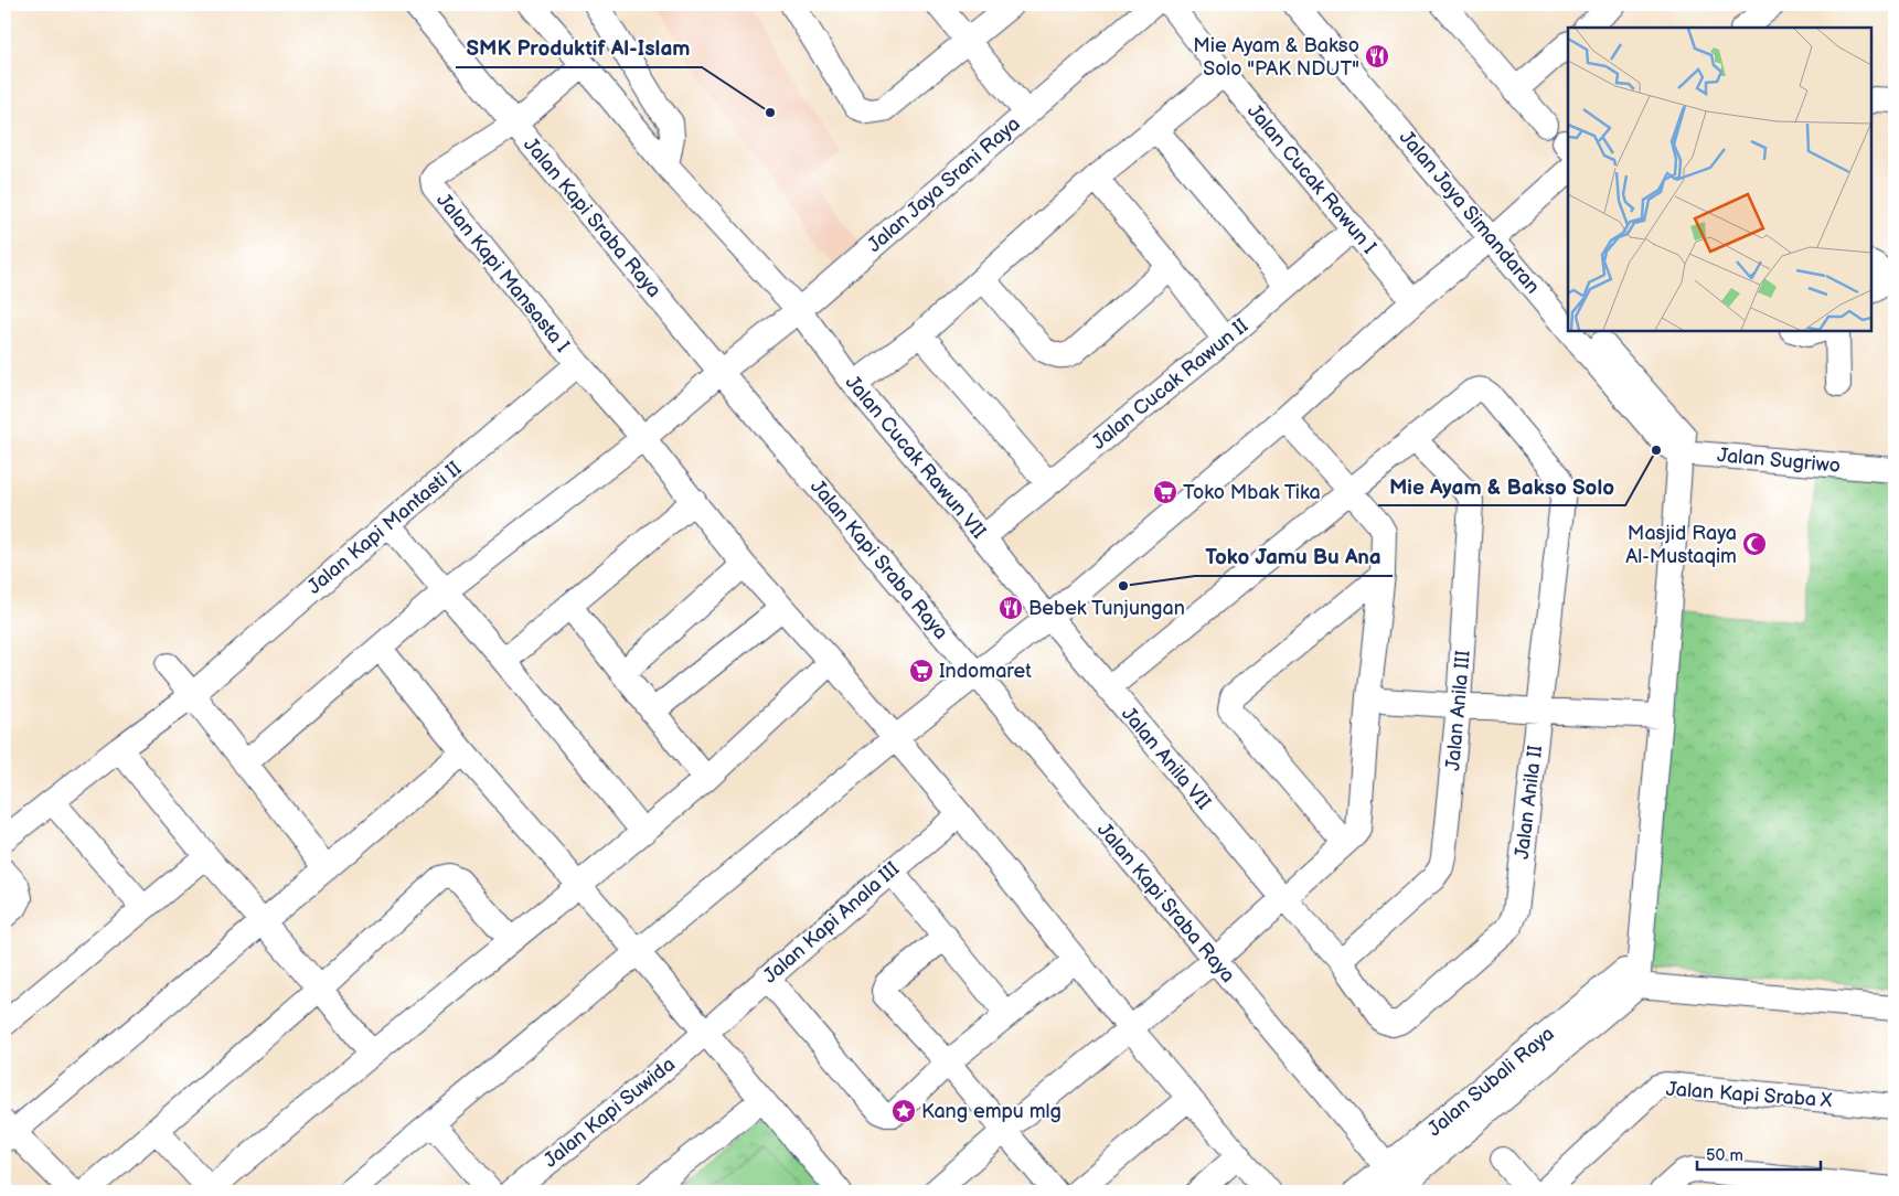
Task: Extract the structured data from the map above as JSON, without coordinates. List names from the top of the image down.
{
  "streets": {
    "street": [
      "Jalan Cucak Rawun I",
      "Jalan Jaya Srani Raya",
      "Jalan Jaya Simandaran",
      "Jalan Kapi Sraba Raya",
      "Jalan Kapi Mansasta I",
      "Jalan Cucak Rawun II",
      "Jalan Cucak Rawun VII",
      "Jalan Sugriwo",
      "Jalan Kapi Mantasti II",
      "Jalan Anila III",
      "Jalan Anila VII",
      "Jalan Anila II",
      "Jalan Kapi Anala III",
      "Jalan Subali Raya",
      "Jalan Kapi Sraba X",
      "Jalan Kapi Suwida"
    ]
  },
  "crossings": [
    ["Jalan Cucak Rawun I", "Jalan Cucak Rawun II"],
    ["Jalan Jaya Srani Raya", "Jalan Kapi Sraba Raya"],
    ["Jalan Jaya Srani Raya", "Jalan Kapi Mansasta I"],
    ["Jalan Jaya Srani Raya", "Jalan Cucak Rawun VII"],
    ["Jalan Jaya Simandaran", "Jalan Sugriwo"],
    ["Jalan Kapi Sraba Raya", "Jalan Kapi Mansasta I"],
    ["Jalan Kapi Sraba Raya", "Jalan Subali Raya"],
    ["Jalan Kapi Mansasta I", "Jalan Cucak Rawun VII"],
    ["Jalan Kapi Mansasta I", "Jalan Kapi Mantasti II"],
    ["Jalan Kapi Mansasta I", "Jalan Kapi Anala III"],
    ["Jalan Cucak Rawun II", "Jalan Cucak Rawun VII"],
    ["Jalan Cucak Rawun VII", "Jalan Anila VII"],
    ["Jalan Anila III", "Jalan Anila II"],
    ["Jalan Anila VII", "Jalan Anila II"],
    ["Jalan Kapi Anala III", "Jalan Kapi Suwida"]
  ],
  "places": {
    "restaurant": ["Mie Ayam & Bakso Solo \"PAK NDUT\"", "Bebek Tunjungan"],
    "other": ["SMK Produktif Al-Islam", "Mie Ayam & Bakso Solo", "Toko Jamu Bu Ana"],
    "supermarket": ["Toko Mbak Tika", "Indomaret"],
    "mosque": ["Masjid Raya Al-Mustaqim"],
    "place": ["Kang empu mlg"]
  },
  "scale_bar": "50 m"
}
